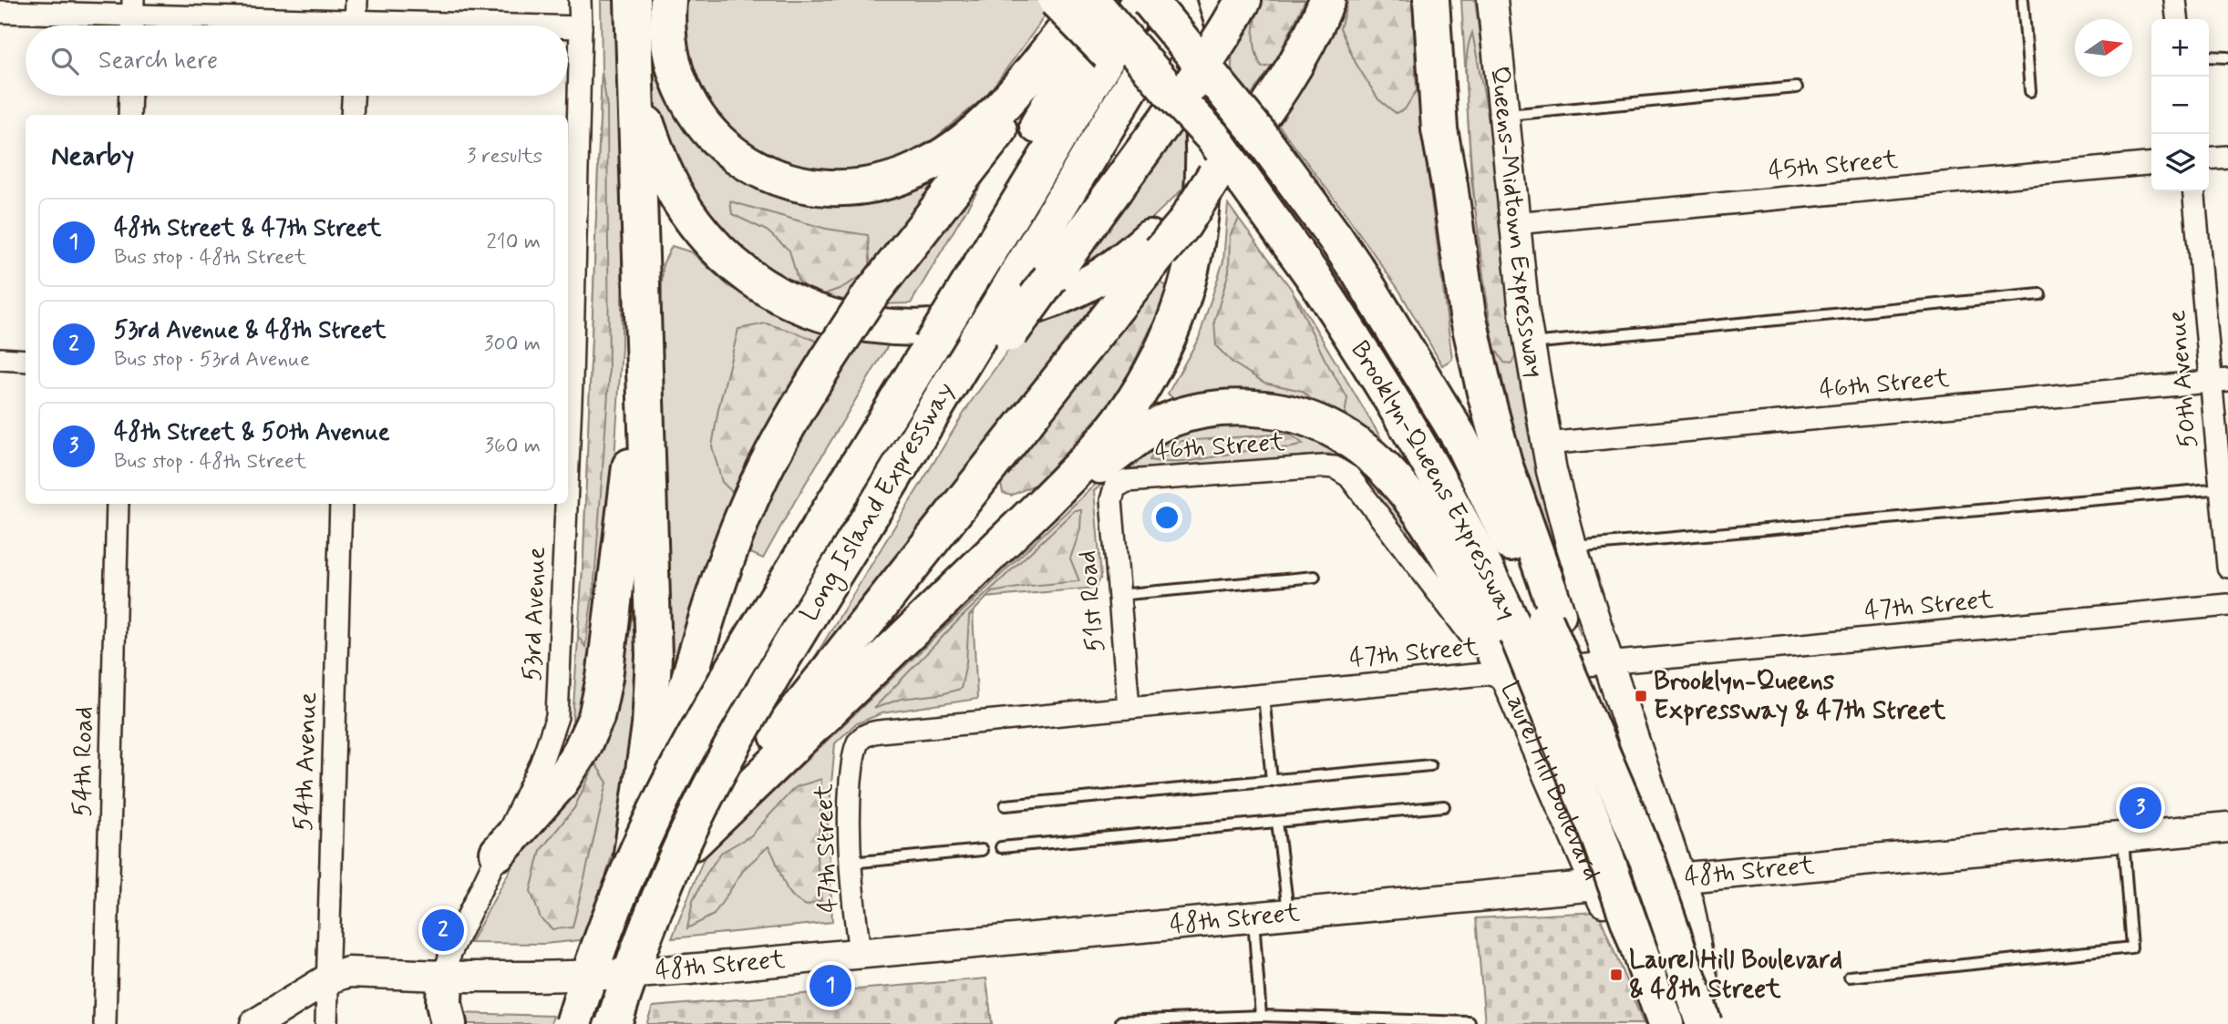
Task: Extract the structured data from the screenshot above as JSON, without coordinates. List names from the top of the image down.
{
  "streets": {
    "highway": ["Brooklyn-Queens Expressway", "Long Island Expressway"],
    "street": [
      "45th Street",
      "Queens-Midtown Expressway",
      "50th Avenue",
      "46th Street",
      "51st Road",
      "47th Street",
      "53rd Avenue",
      "54th Road",
      "54th Avenue",
      "Laurel Hill Boulevard",
      "48th Street"
    ]
  },
  "crossings": [
    ["45th Street", "Queens-Midtown Expressway"],
    ["Queens-Midtown Expressway", "46th Street"],
    ["50th Avenue", "46th Street"],
    ["46th Street", "51st Road"],
    ["46th Street", "Laurel Hill Boulevard"],
    ["Brooklyn-Queens Expressway", "Long Island Expressway"],
    ["Brooklyn-Queens Expressway", "Laurel Hill Boulevard"],
    ["51st Road", "47th Street"],
    ["47th Street", "Laurel Hill Boulevard"],
    ["47th Street", "48th Street"],
    ["53rd Avenue", "48th Street"],
    ["54th Avenue", "48th Street"],
    ["Laurel Hill Boulevard", "48th Street"]
  ],
  "places": {
    "transit": ["Brooklyn-Queens Expressway & 47th Street", "Laurel Hill Boulevard & 48th Street"]
  },
  "north": "right",
  "page": {
    "map_buttons": ["+", "−"],
    "search": "Search here",
    "heading": ["Nearby", "3 results"],
    "list": [
      {
        "mark": "1",
        "name": "48th Street & 47th Street",
        "note": "Bus stop · 48th Street",
        "value": "210 m"
      },
      {
        "mark": "2",
        "name": "53rd Avenue & 48th Street",
        "note": "Bus stop · 53rd Avenue",
        "value": "300 m"
      },
      {
        "mark": "3",
        "name": "48th Street & 50th Avenue",
        "note": "Bus stop · 48th Street",
        "value": "360 m"
      }
    ],
    "pins": ["3", "2", "1"]
  }
}
